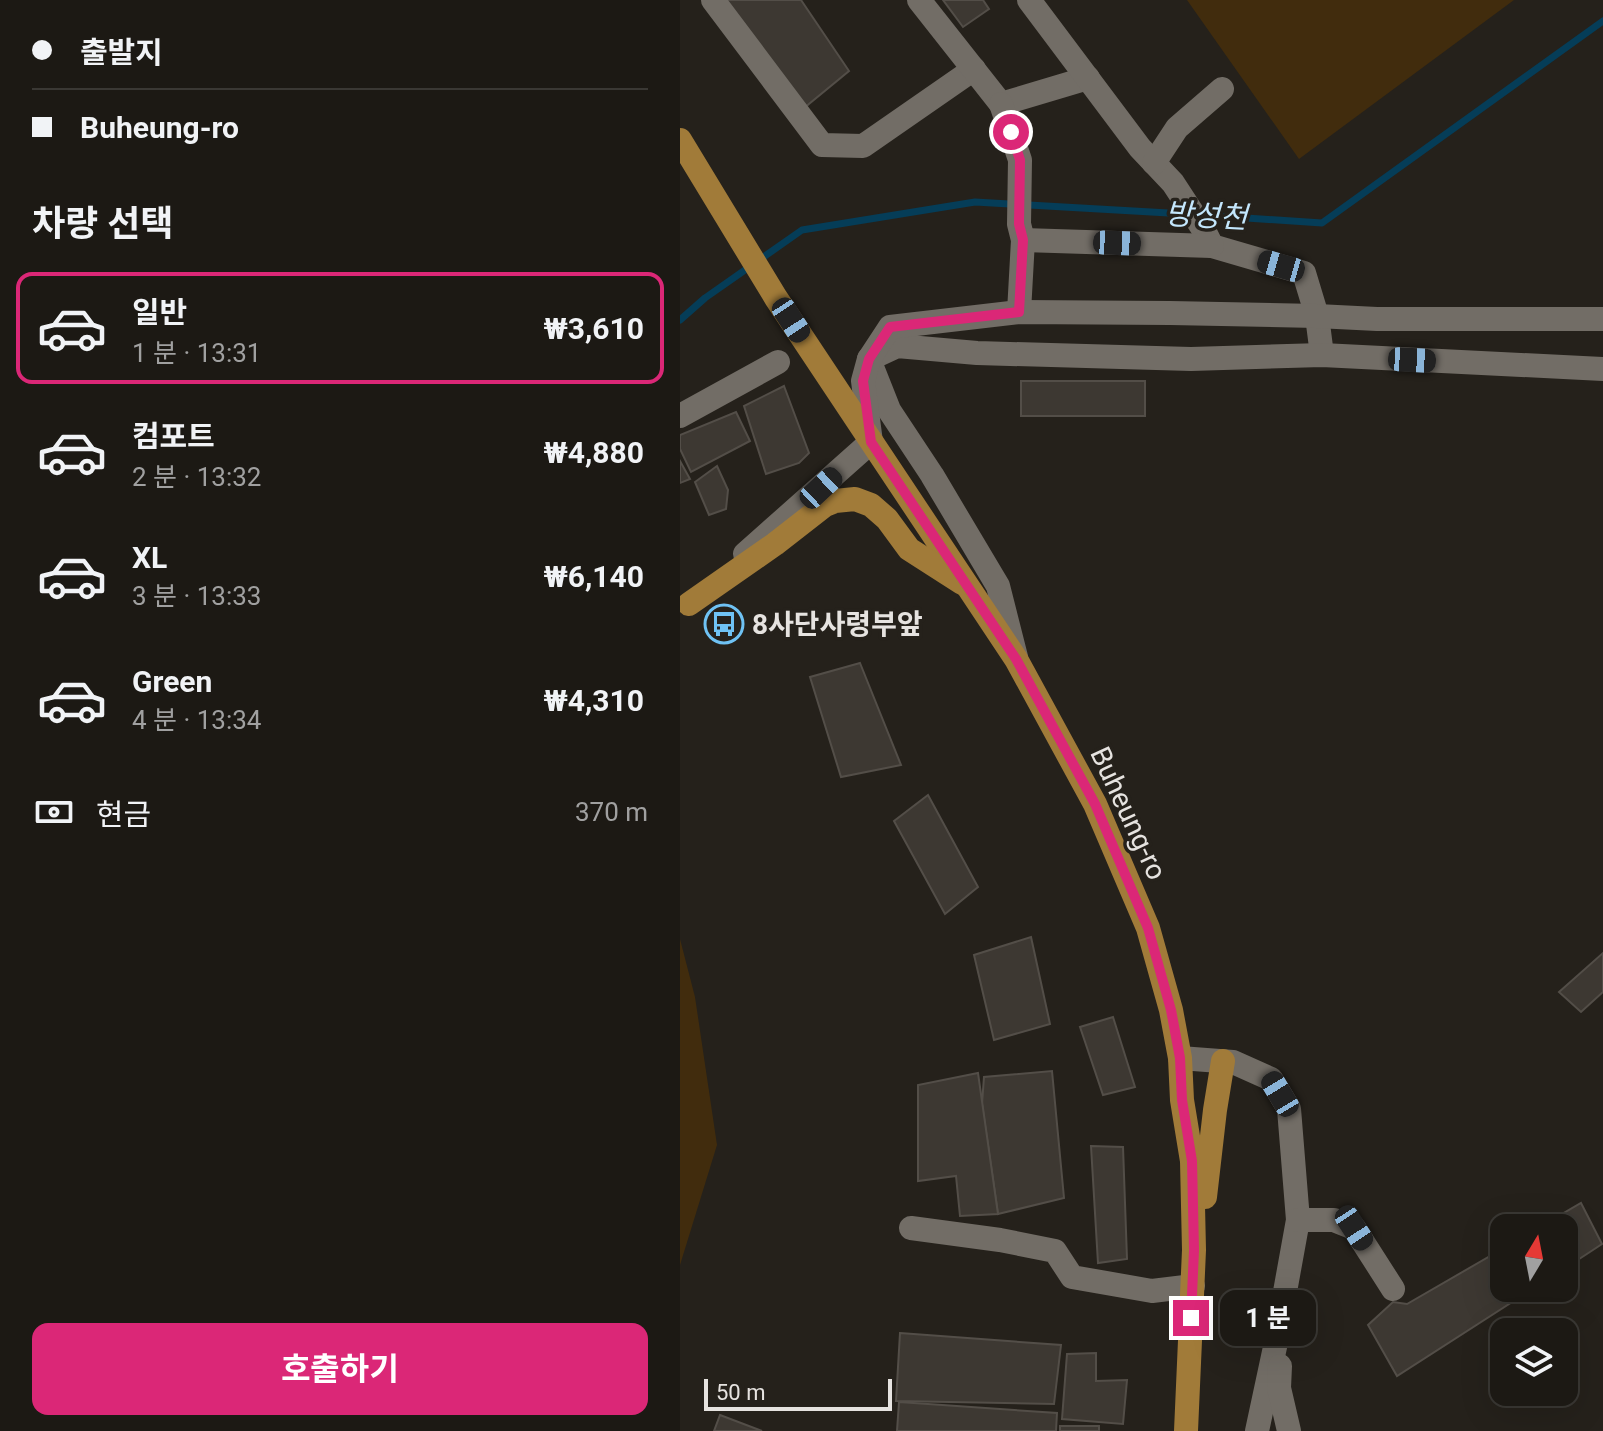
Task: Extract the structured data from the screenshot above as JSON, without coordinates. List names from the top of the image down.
{
  "streets": {
    "main road": ["Buheung-ro"]
  },
  "water": ["방성천"],
  "places": {
    "bus stop": ["8사단사령부앞"]
  },
  "scale_bar": "50 m",
  "north": "top",
  "page": {
    "banner": ["출발지", "Buheung-ro"],
    "heading": "차량 선택",
    "list": [
      {
        "name": "일반",
        "note": "1 분 · 13:31",
        "value": "₩3,610"
      },
      {
        "name": "컴포트",
        "note": "2 분 · 13:32",
        "value": "₩4,880"
      },
      {
        "name": "XL",
        "note": "3 분 · 13:33",
        "value": "₩6,140"
      },
      {
        "name": "Green",
        "note": "4 분 · 13:34",
        "value": "₩4,310"
      }
    ],
    "pay": ["현금", "370 m"],
    "bubble": "1 분",
    "buttons": "호출하기",
    "scale": "50 m"
  }
}
